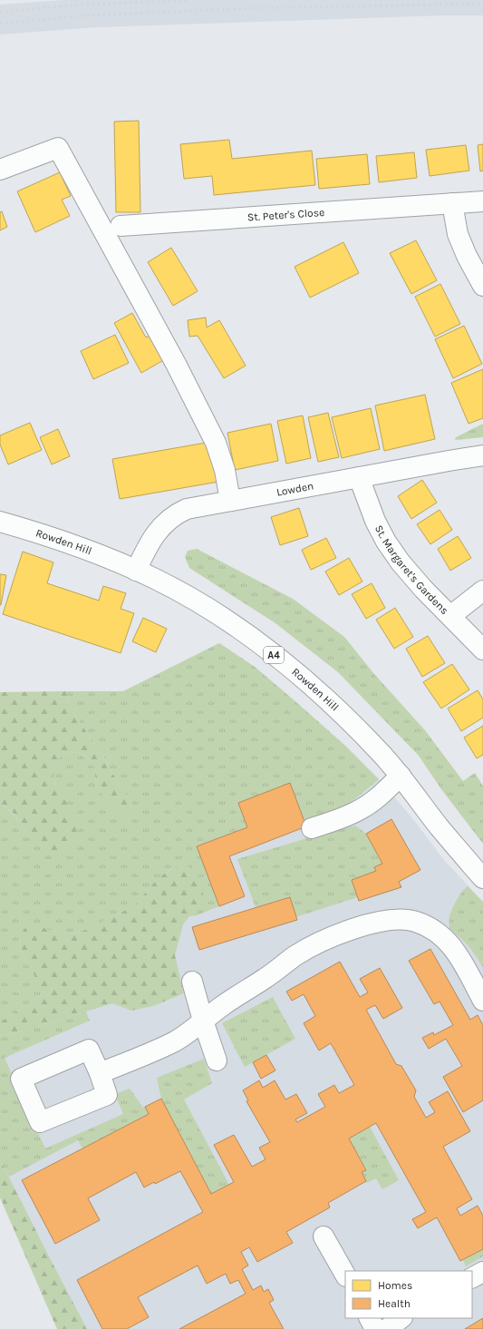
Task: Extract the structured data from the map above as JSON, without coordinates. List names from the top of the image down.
{
  "streets": {
    "street": [
      "St. Peter's Close",
      "Lowden",
      "Rowden Hill",
      "St. Margaret's Gardens",
      "A4"
    ]
  },
  "crossings": [
    ["Lowden", "Rowden Hill"],
    ["Lowden", "St. Margaret's Gardens"]
  ],
  "legend": ["Homes", "Health"]
}
